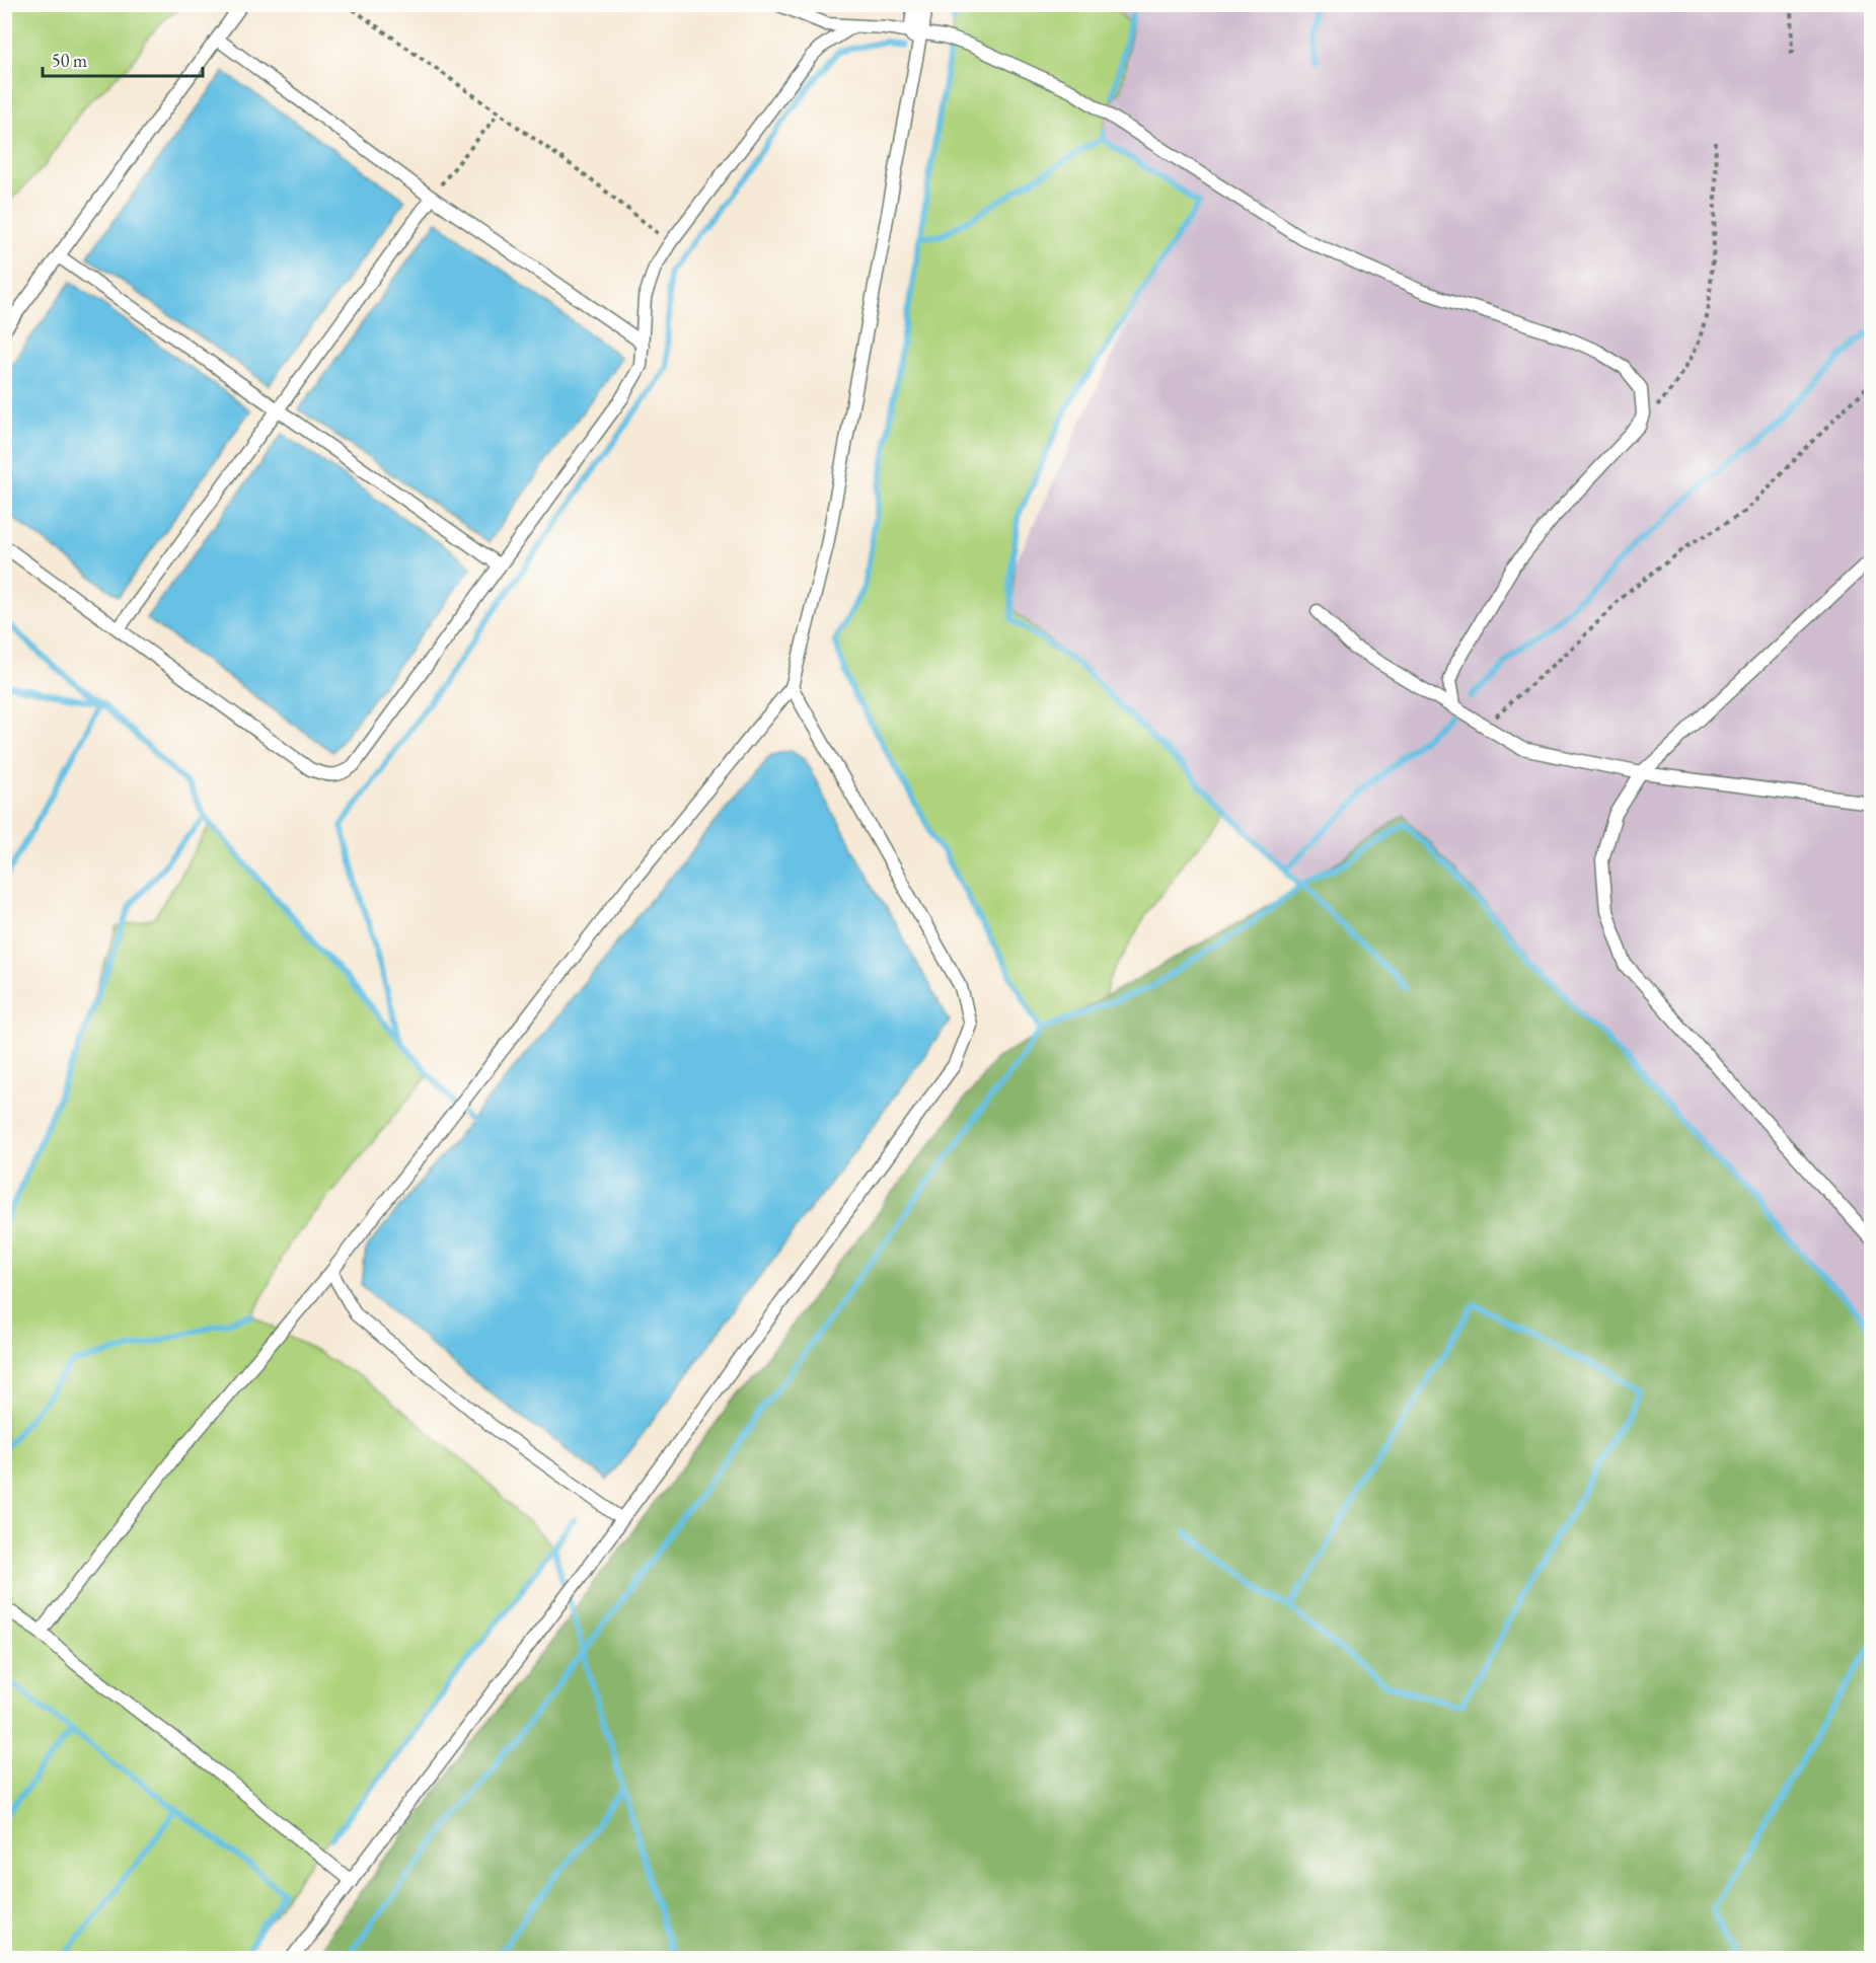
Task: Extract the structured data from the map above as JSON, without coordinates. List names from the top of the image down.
{
  "scale_bar": "50 m"
}
